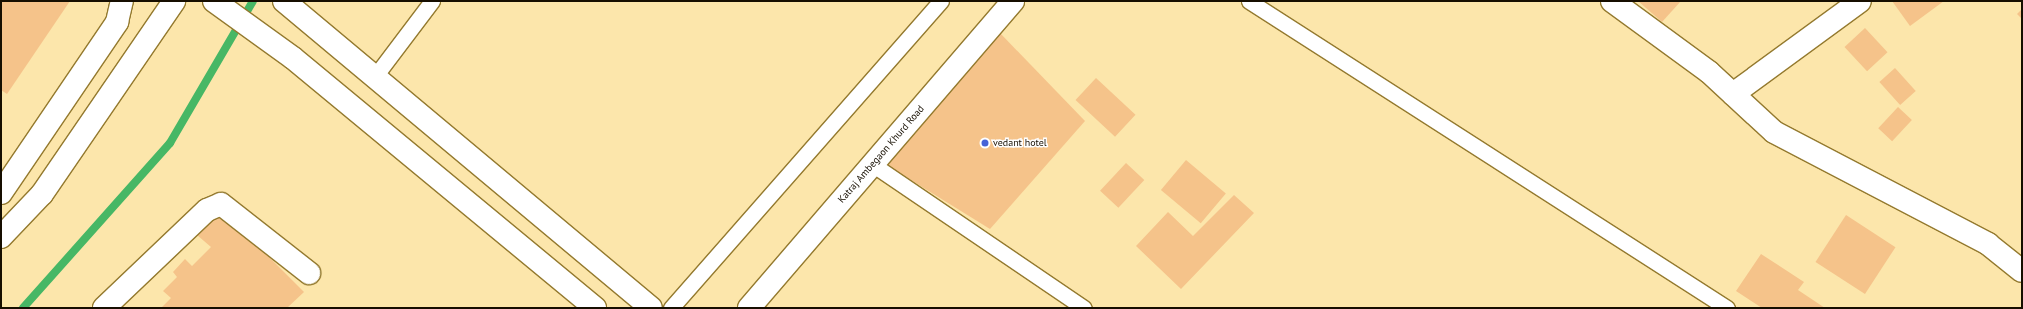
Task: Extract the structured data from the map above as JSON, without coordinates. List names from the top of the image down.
{
  "streets": {
    "street": ["Katraj Ambegaon Khurd Road"]
  },
  "places": ["vedant hotel"]
}
